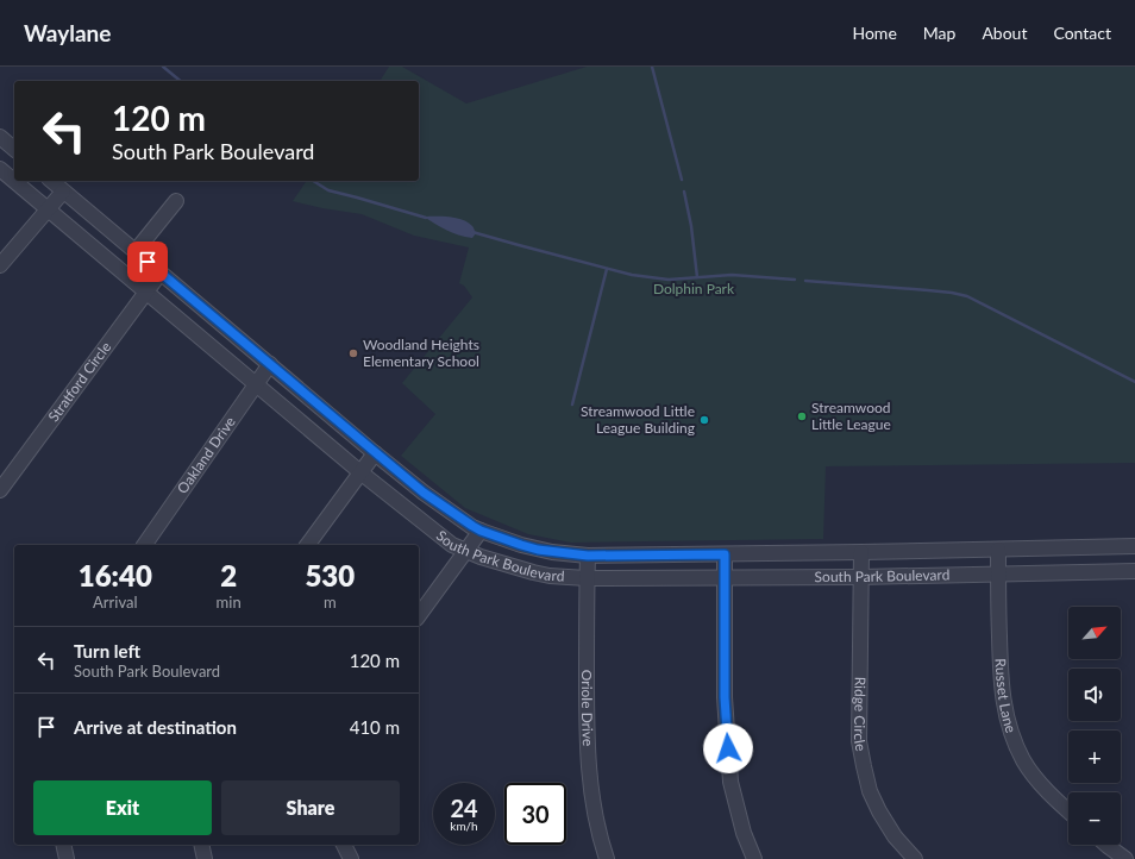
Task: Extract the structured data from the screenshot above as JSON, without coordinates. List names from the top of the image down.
{
  "streets": {
    "street": [
      "Stratford Circle",
      "Oakland Drive",
      "South Park Boulevard",
      "Russet Lane",
      "Oriole Drive",
      "Ridge Circle"
    ]
  },
  "crossings": [
    ["Stratford Circle", "South Park Boulevard"],
    ["Oakland Drive", "South Park Boulevard"],
    ["South Park Boulevard", "Russet Lane"],
    ["South Park Boulevard", "Oriole Drive"],
    ["South Park Boulevard", "Ridge Circle"]
  ],
  "parks": ["Dolphin Park"],
  "places": ["Woodland Heights Elementary School", "Streamwood Little League", "Streamwood Little League Building"],
  "north": "top right",
  "page": {
    "header": "Waylane",
    "nav": [
      "Home",
      "Map",
      "About",
      "Contact"
    ],
    "turn": ["120 m", "South Park Boulevard"],
    "eta": [
      "16:40",
      "Arrival",
      "2",
      "min",
      "530",
      "m"
    ],
    "map_buttons": ["+", "−"],
    "list": [
      {
        "name": "Turn left",
        "note": "South Park Boulevard",
        "value": "120 m"
      },
      {
        "name": "Arrive at destination",
        "value": "410 m"
      }
    ],
    "buttons": ["Exit", "Share"],
    "speed": "24 km/h",
    "limit": "30"
  }
}
